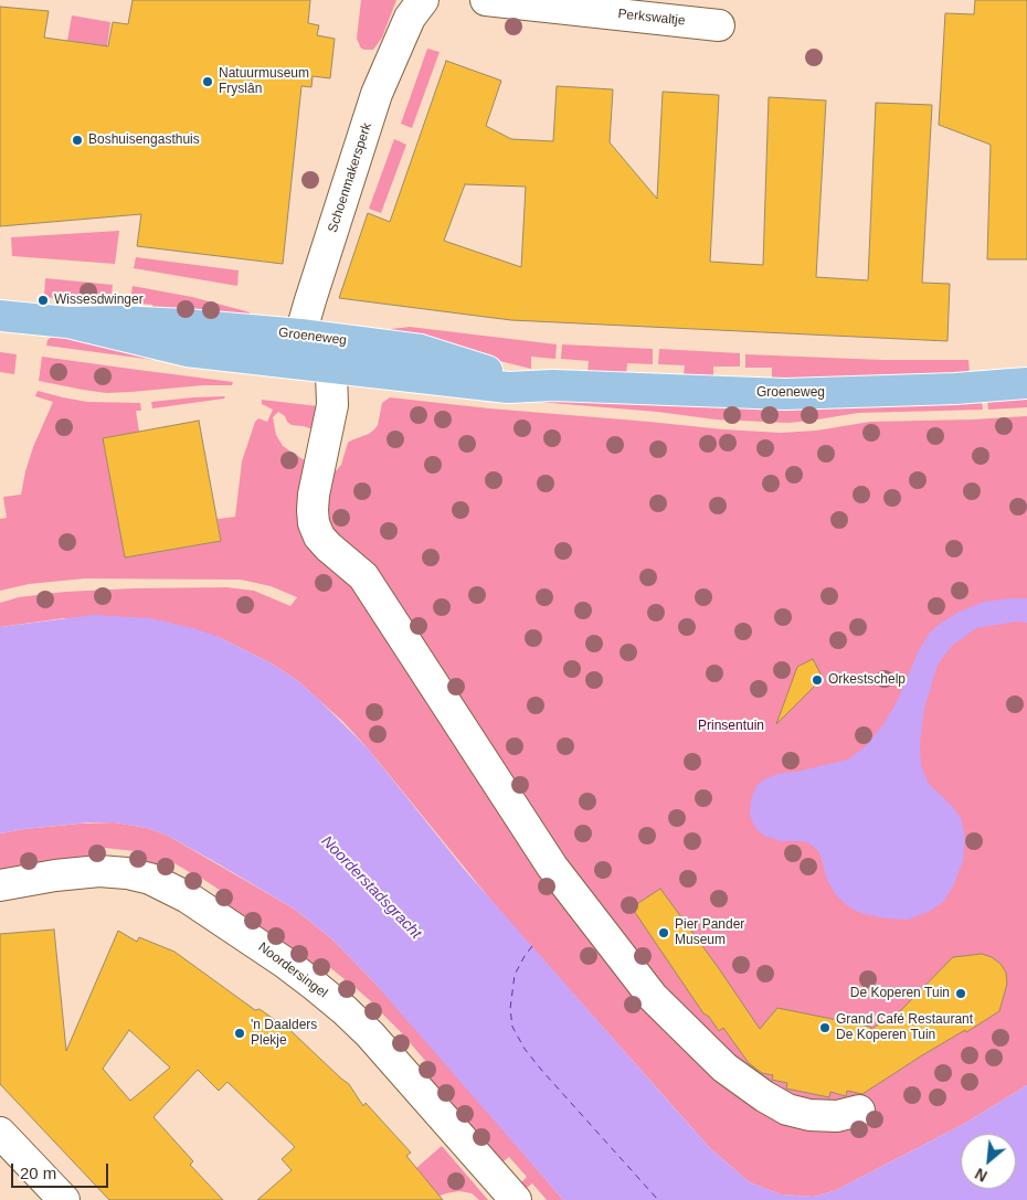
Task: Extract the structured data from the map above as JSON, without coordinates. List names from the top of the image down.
{
  "streets": {
    "main road": ["Groeneweg"],
    "street": ["Perkswaltje", "Schoenmakersperk", "Noordersingel"]
  },
  "crossings": [
    ["Schoenmakersperk", "Groeneweg"]
  ],
  "water": ["Noorderstadsgracht"],
  "parks": ["Prinsentuin"],
  "places": [
    "Natuurmuseum Fryslân",
    "Boshuisengasthuis",
    "Wissesdwinger",
    "Orkestschelp",
    "Pier Pander Museum",
    "De Koperen Tuin",
    "Grand Café Restaurant De Koperen Tuin",
    "'n Daalders Plekje"
  ],
  "scale_bar": "20 m",
  "north": "bottom left"
}
